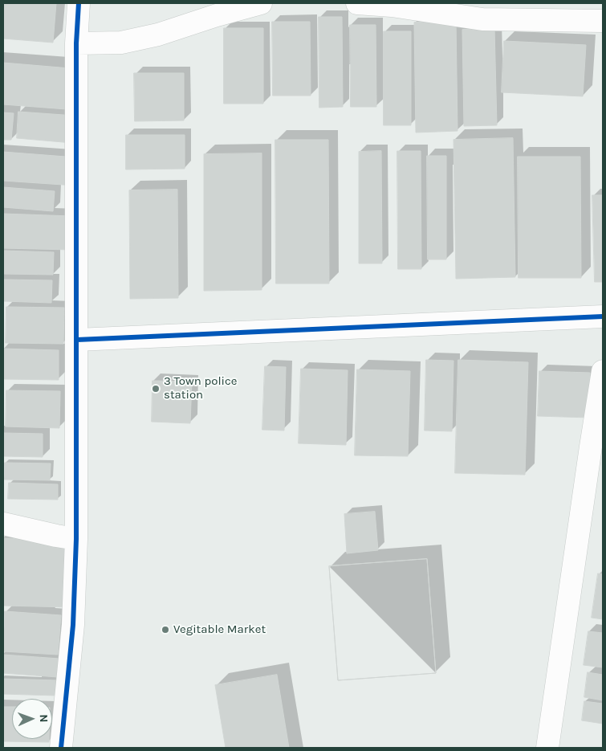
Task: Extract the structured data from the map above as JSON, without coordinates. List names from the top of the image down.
{
  "places": ["3 Town police station", "Vegitable Market"],
  "north": "right"
}
